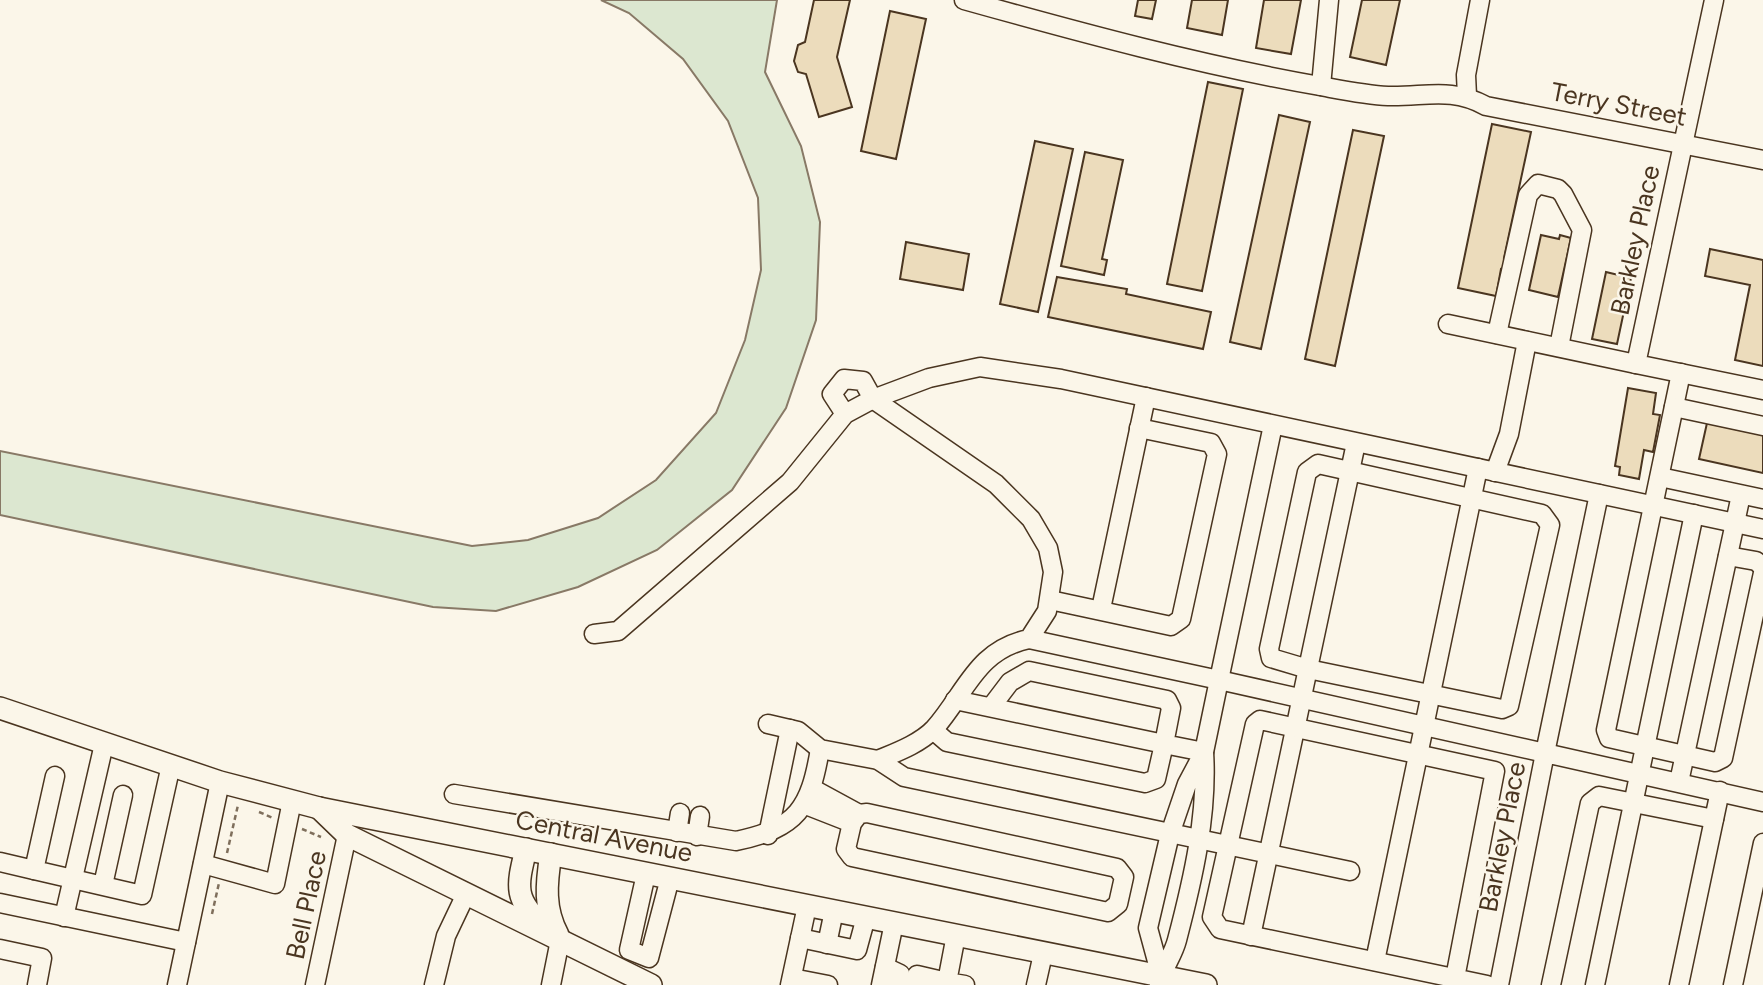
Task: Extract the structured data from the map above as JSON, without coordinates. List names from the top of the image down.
{
  "streets": {
    "main road": ["Central Avenue"],
    "street": ["Terry Street", "Barkley Place", "Bell Place"]
  },
  "crossings": [
    ["Terry Street", "Barkley Place"]
  ]
}
